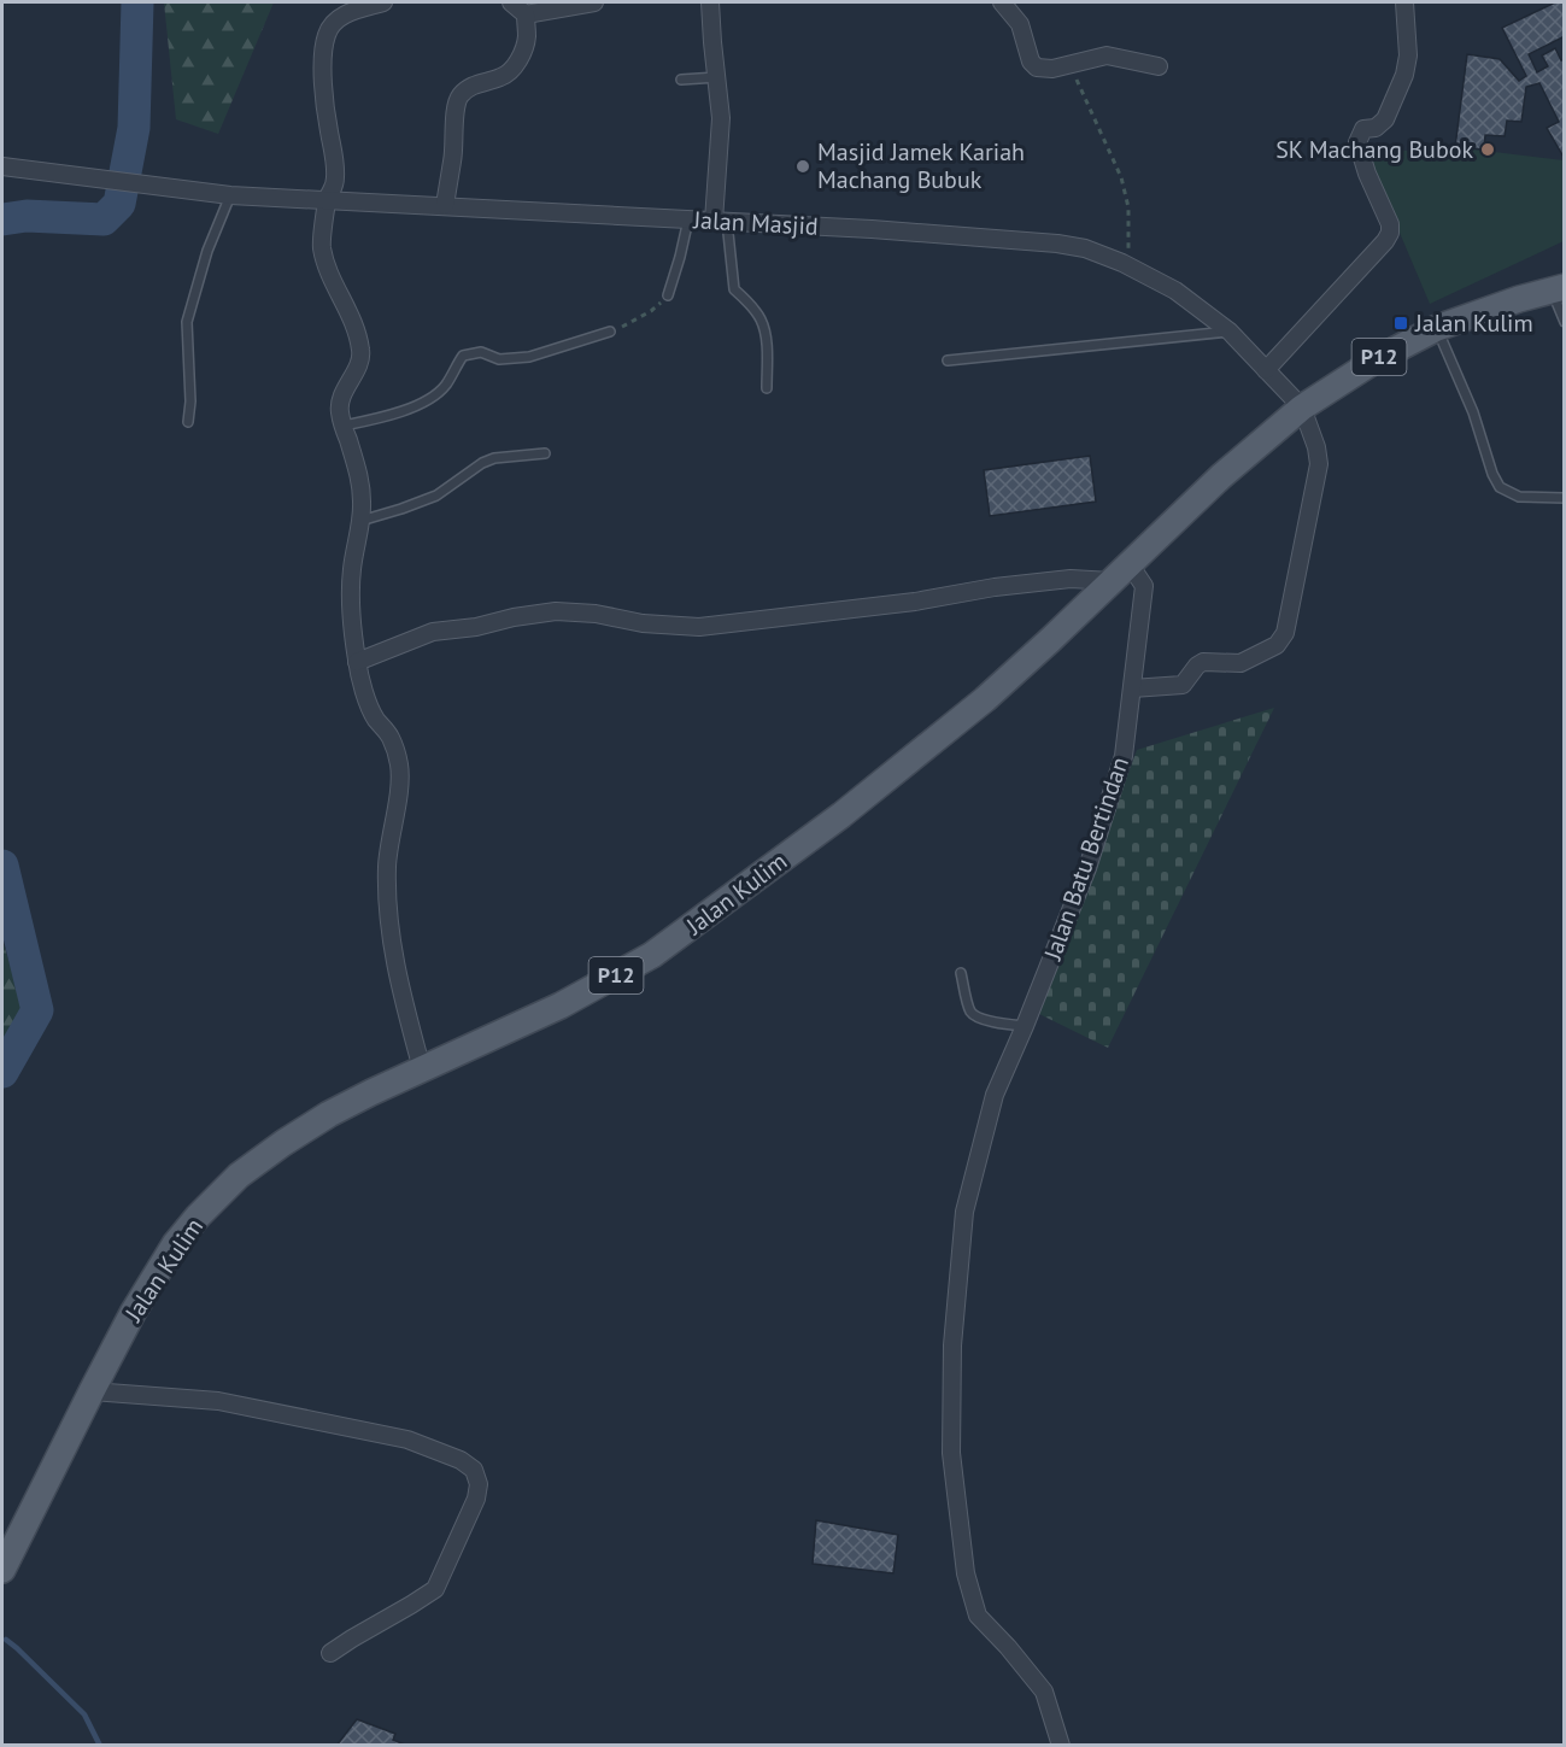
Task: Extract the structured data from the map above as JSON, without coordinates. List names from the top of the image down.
{
  "streets": {
    "main road": ["P12", "Jalan Kulim"],
    "street": ["Jalan Masjid", "Jalan Batu Bertindan"]
  },
  "crossings": [
    ["Jalan Masjid", "Jalan Kulim"],
    ["Jalan Batu Bertindan", "Jalan Kulim"]
  ],
  "places": {
    "other": ["SK Machang Bubok", "Masjid Jamek Kariah Machang Bubuk"],
    "transit": ["Jalan Kulim"]
  }
}
